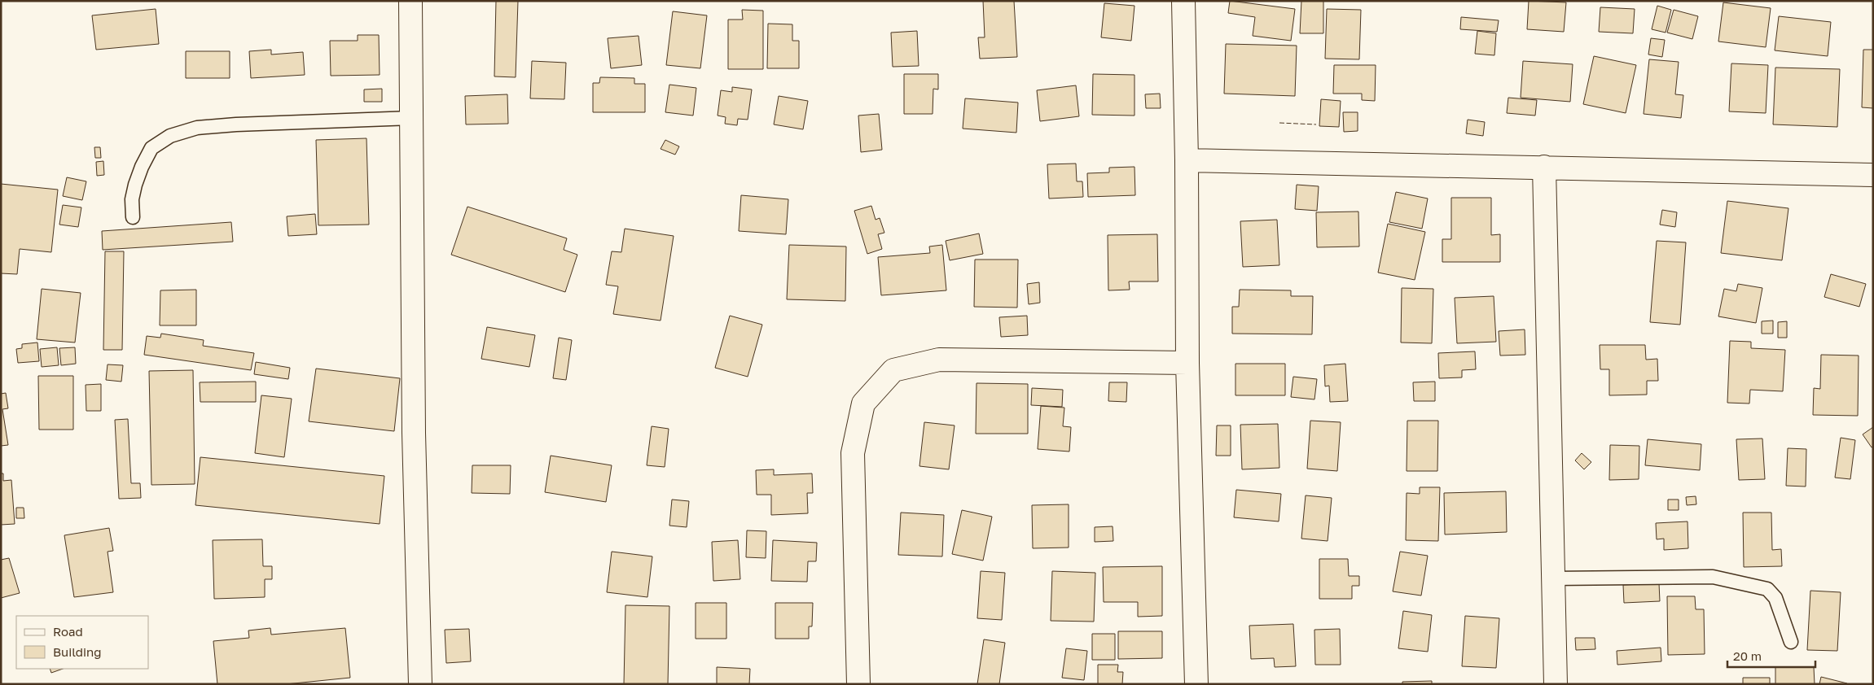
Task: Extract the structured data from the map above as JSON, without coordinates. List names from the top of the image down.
{
  "legend": ["Road", "Building"],
  "scale_bar": "20 m"
}
